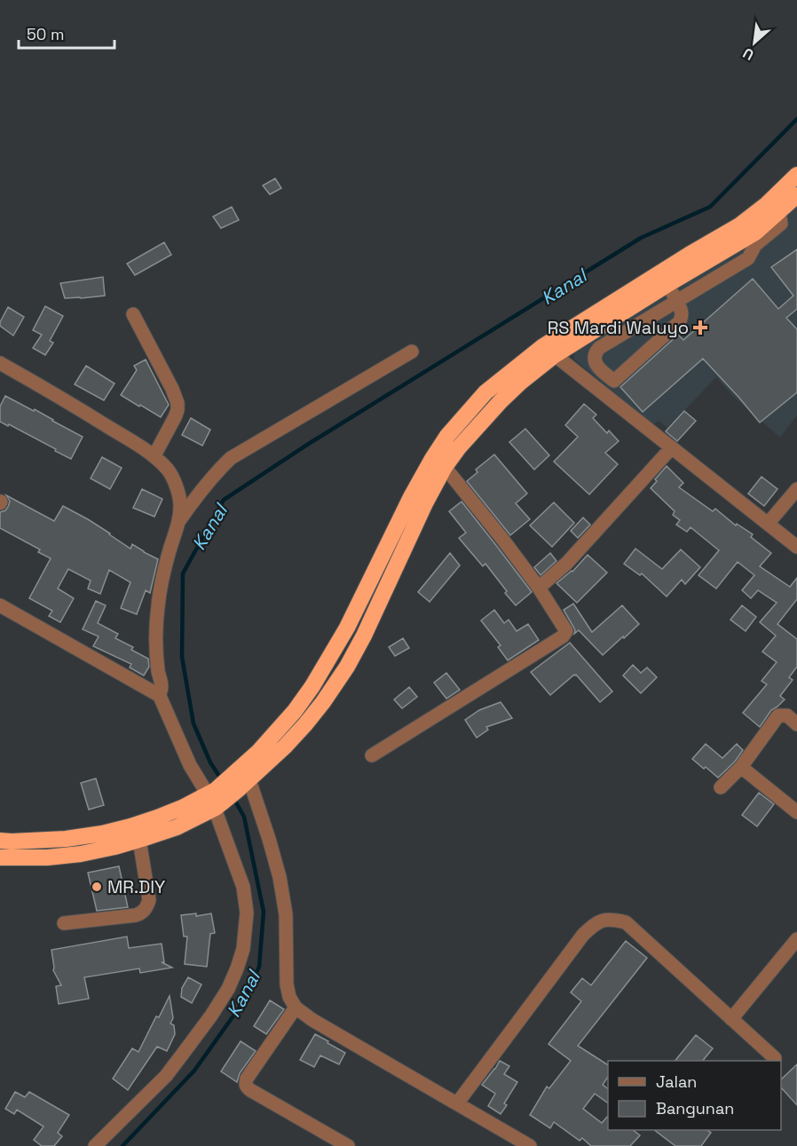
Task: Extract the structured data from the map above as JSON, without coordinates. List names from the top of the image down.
{
  "water": ["Kanal"],
  "places": {
    "health": ["RS Mardi Waluyo"],
    "other": ["MR.DIY"]
  },
  "legend": ["Jalan", "Bangunan"],
  "scale_bar": "50 m",
  "north": "bottom left"
}
